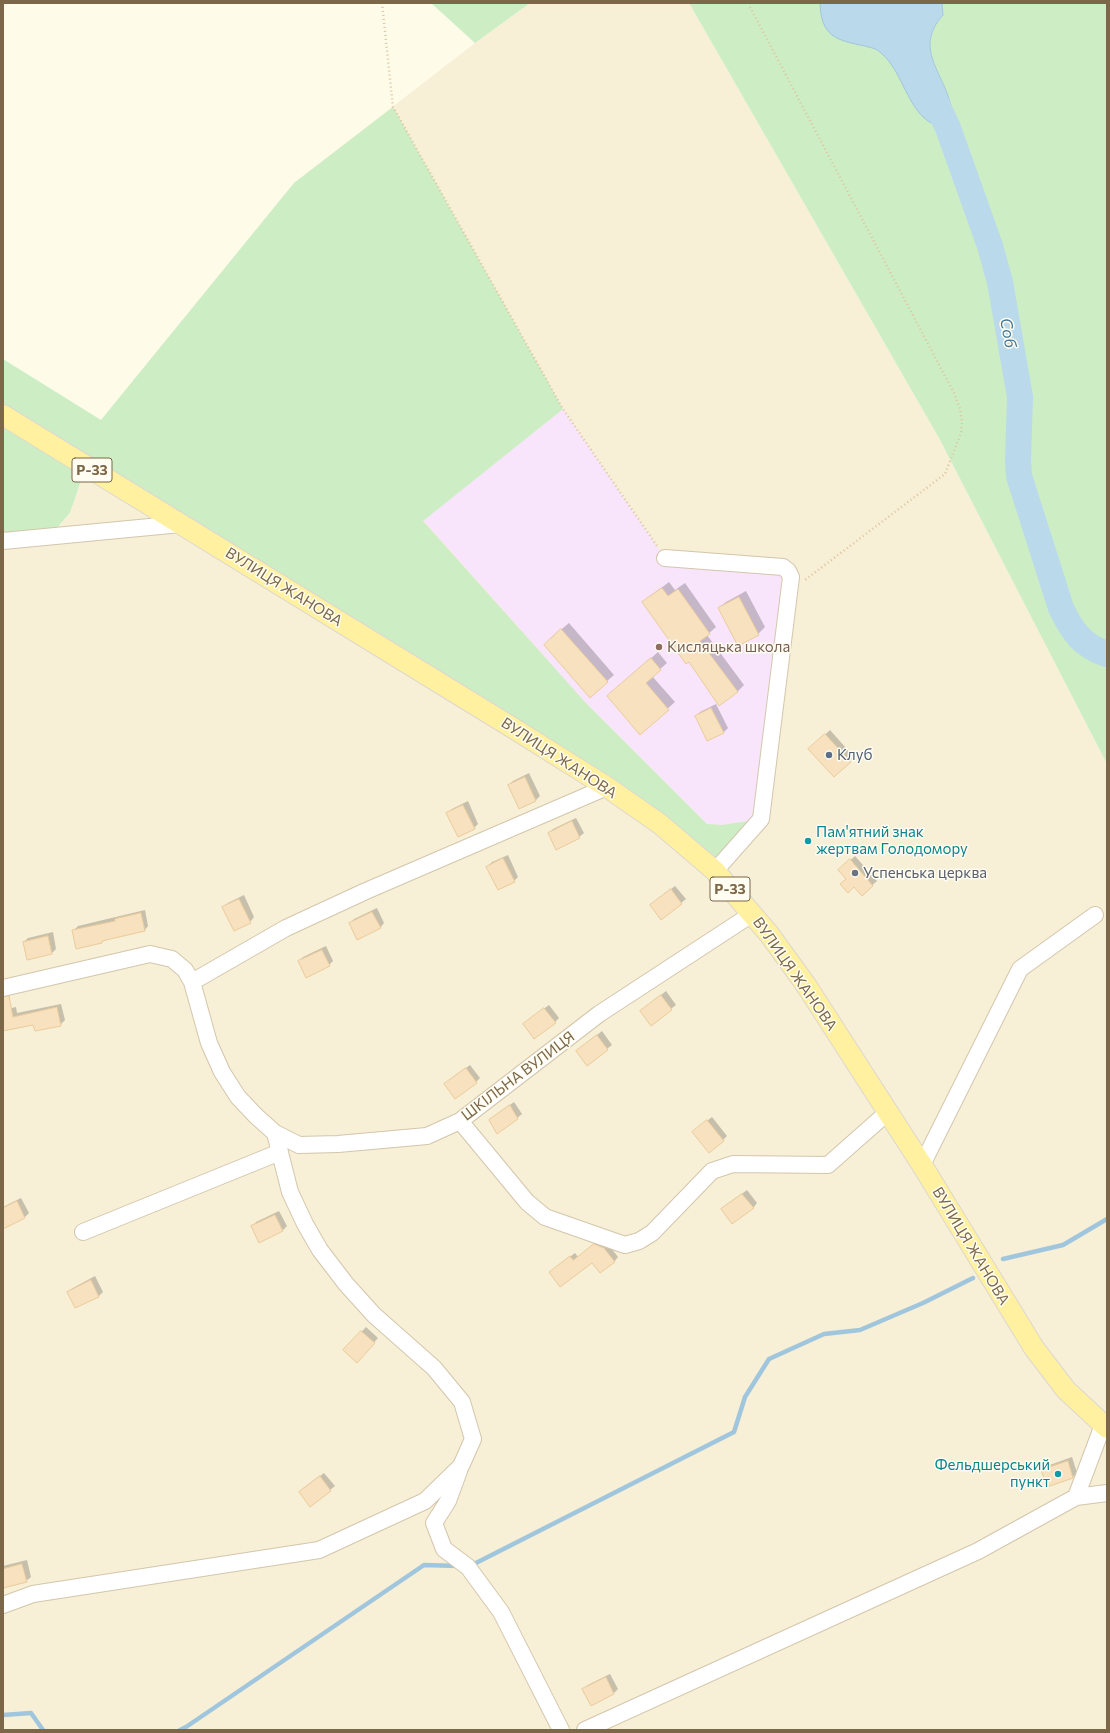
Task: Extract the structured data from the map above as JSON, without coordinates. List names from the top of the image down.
{
  "streets": {
    "main road": ["Р-33", "ВУЛИЦЯ ЖАНОВА"],
    "street": ["ШКІЛЬНА ВУЛИЦЯ"]
  },
  "crossings": [
    ["Р-33", "ВУЛИЦЯ ЖАНОВА"],
    ["ВУЛИЦЯ ЖАНОВА", "ШКІЛЬНА ВУЛИЦЯ"]
  ],
  "water": ["Соб"],
  "places": [
    "Кисляцька школа",
    "Клуб",
    "Пам'ятний знак жертвам Голодомору",
    "Успенська церква",
    "Фельдшерський пункт"
  ]
}
